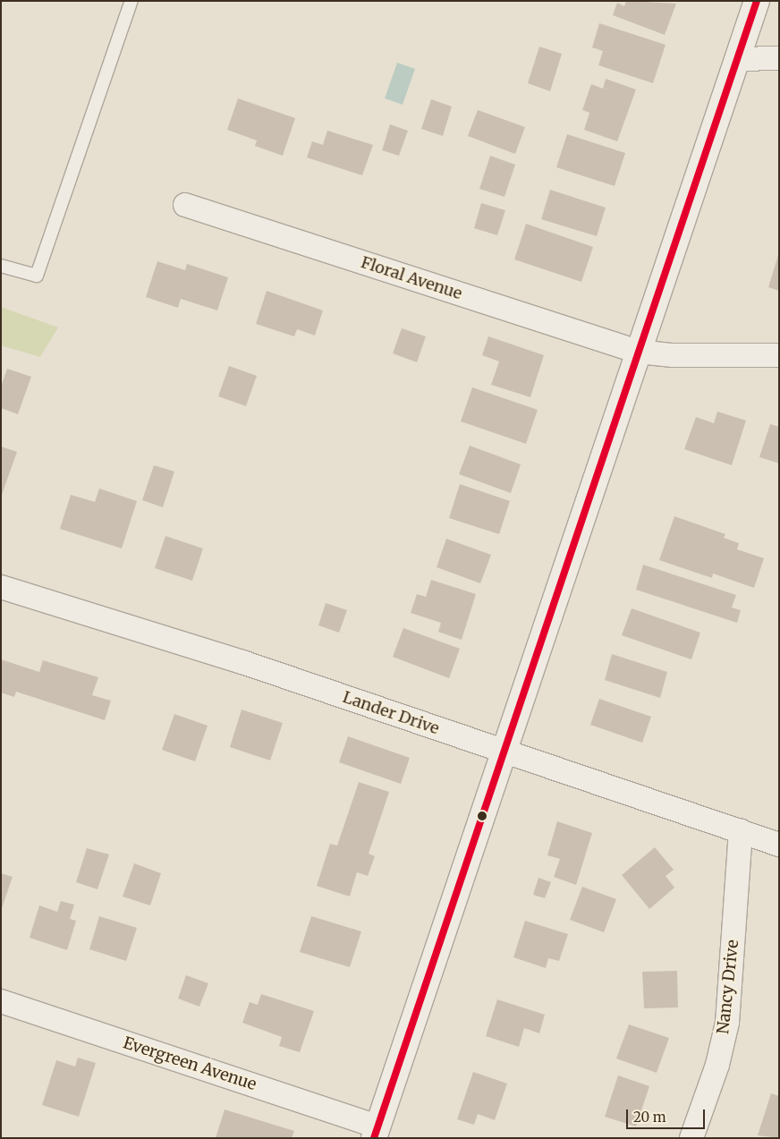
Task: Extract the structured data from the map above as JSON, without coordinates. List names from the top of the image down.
{
  "streets": {
    "street": [
      "Floral Avenue",
      "Lander Drive",
      "Nancy Drive",
      "Evergreen Avenue"
    ]
  },
  "crossings": [
    ["Lander Drive", "Nancy Drive"]
  ],
  "scale_bar": "20 m"
}
